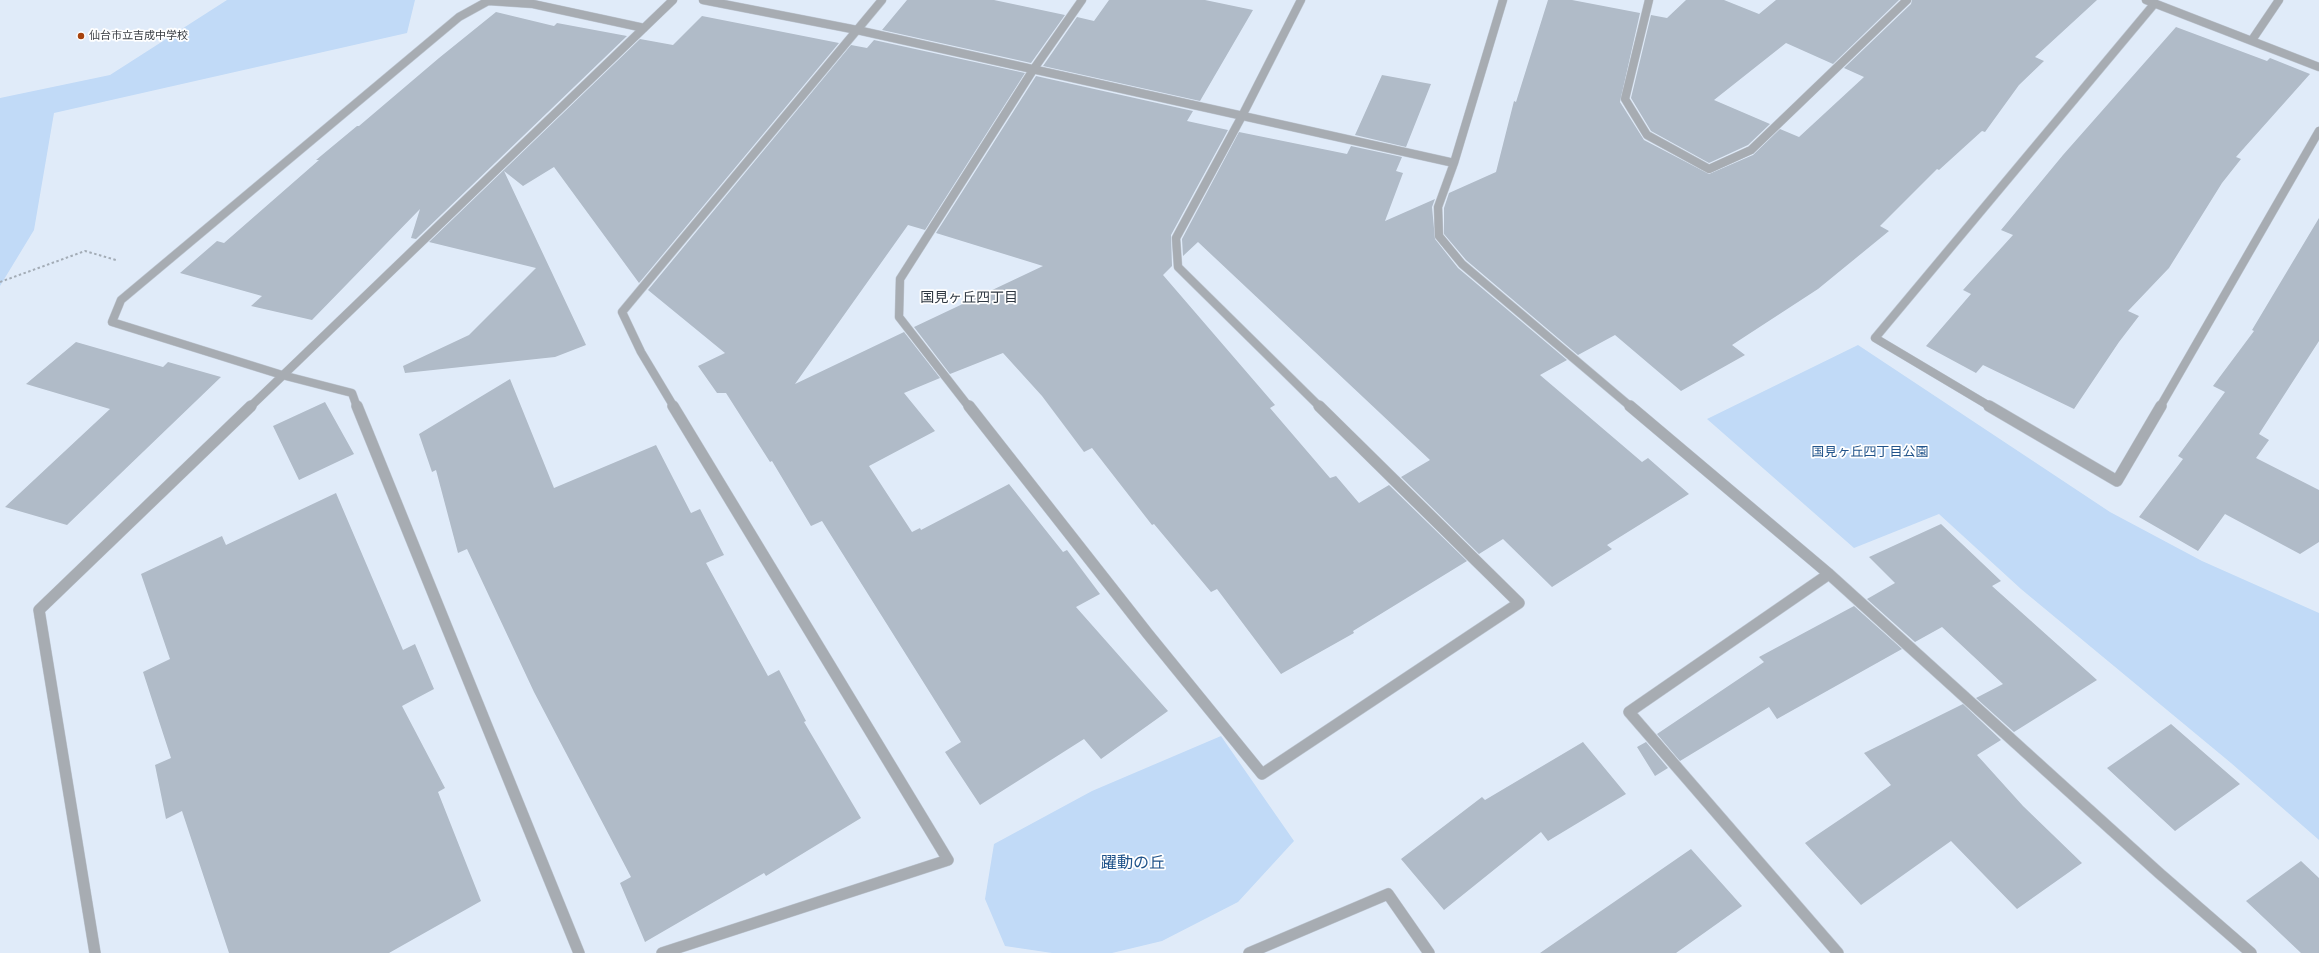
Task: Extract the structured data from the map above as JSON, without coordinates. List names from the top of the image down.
{
  "districts": ["国見ヶ丘四丁目"],
  "parks": ["国見ヶ丘四丁目公園", "躍動の丘"],
  "places": ["仙台市立吉成中学校"]
}
